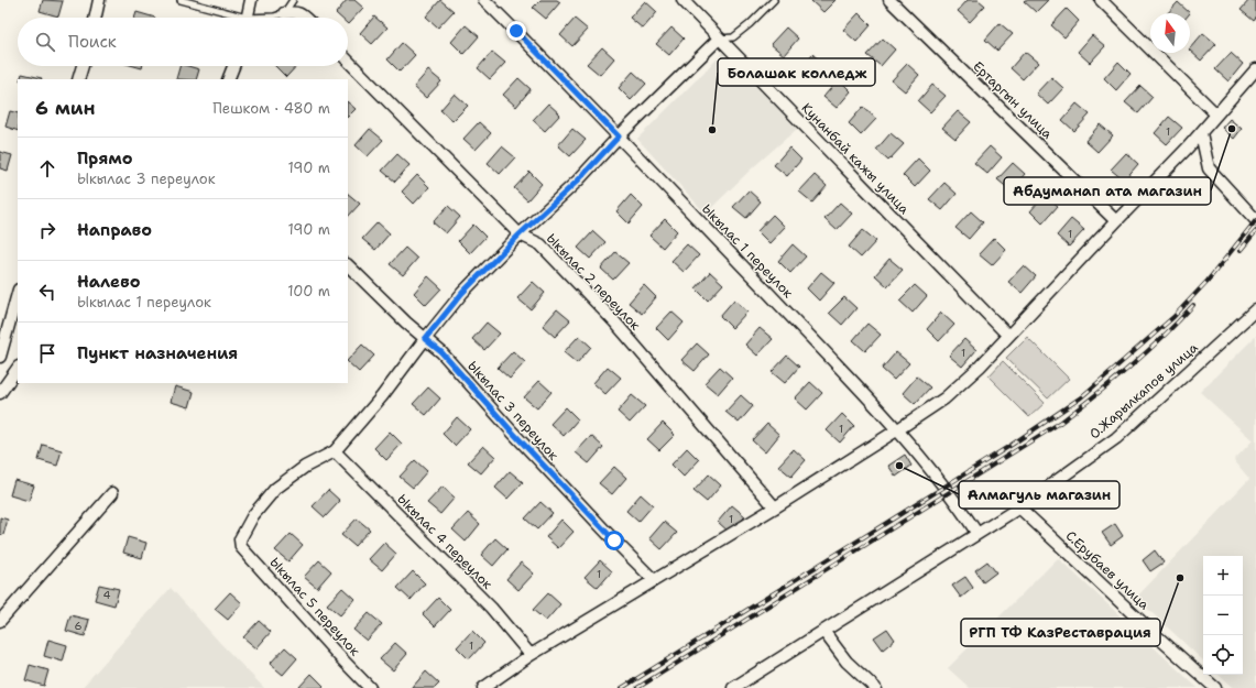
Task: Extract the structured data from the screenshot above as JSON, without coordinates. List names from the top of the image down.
{
  "streets": {
    "street": [
      "Ертаргын улица",
      "Кунанбай кажы улица",
      "Ыкылас 1 переулок",
      "Ыкылас 2 переулок",
      "О.Жарылкапов улица",
      "Ыкылас 3 переулок",
      "Ыкылас 4 переулок",
      "С.Ерубаев улица",
      "Ыкылас 5 переулок"
    ]
  },
  "crossings": [
    ["Ыкылас 1 переулок", "О.Жарылкапов улица"],
    ["О.Жарылкапов улица", "С.Ерубаев улица"],
    ["Ыкылас 4 переулок", "Ыкылас 5 переулок"]
  ],
  "places": [
    "Абдуманап ата магазин",
    "Болашак колледж",
    "Алмагуль магазин",
    "РГП ТФ КазРеставрация"
  ],
  "house_numbers": [
    "1",
    "1",
    "1",
    "1",
    "1",
    "1",
    "4",
    "6",
    "1"
  ],
  "north": "top",
  "page": {
    "search": "Поиск",
    "heading": ["6 мин", "Пешком · 480 m"],
    "list": [
      ["Прямо", "Ыкылас 3 переулок", "190 m"],
      ["Направо", "190 m"],
      ["Налево", "Ыкылас 1 переулок", "100 m"],
      "Пункт назначения"
    ],
    "map_buttons": ["+", "−"]
  }
}
